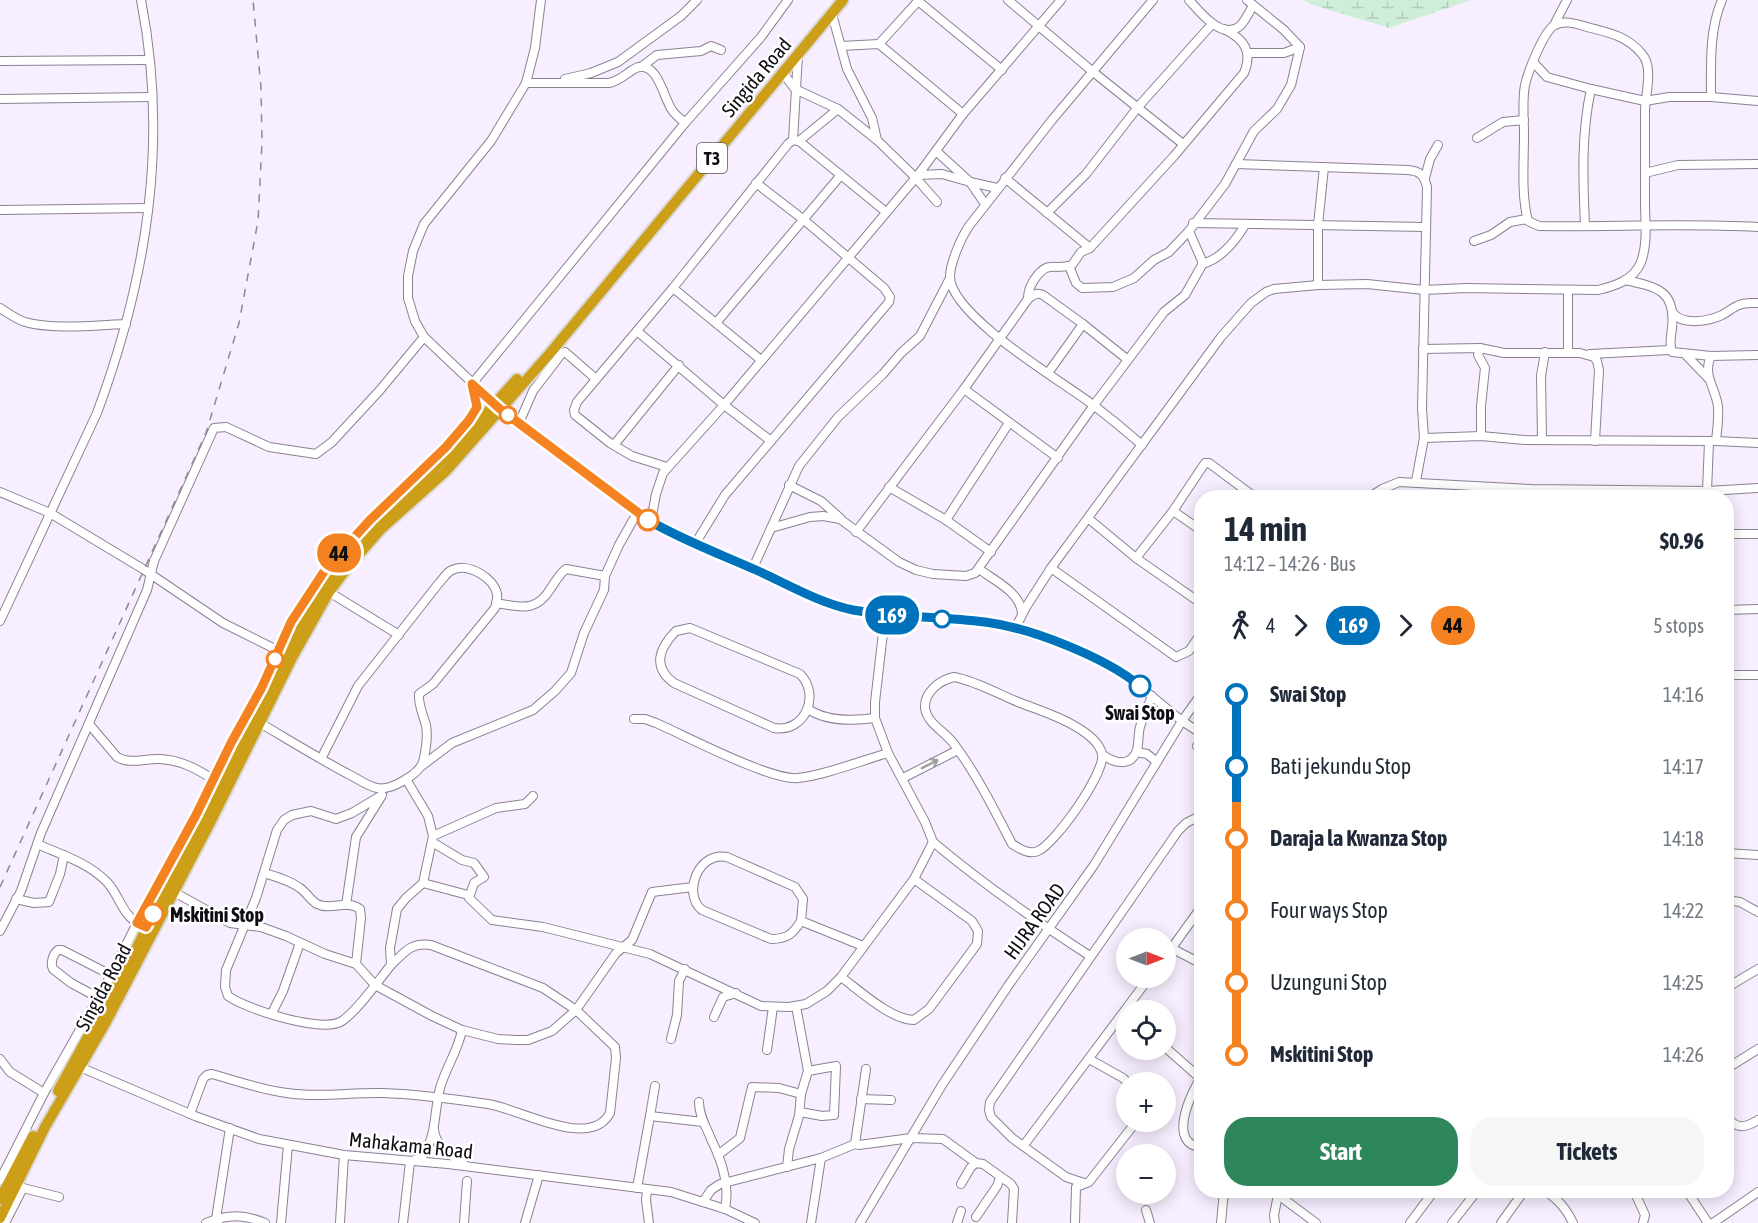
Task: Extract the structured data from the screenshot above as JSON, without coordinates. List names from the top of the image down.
{
  "streets": {
    "highway": ["Singida Road", "T3"],
    "street": ["HIJRA ROAD", "Mahakama Road"]
  },
  "crossings": [
    ["Singida Road", "Mahakama Road"]
  ],
  "places": ["Swai Stop", "Mskitini Stop"],
  "lines": ["bus line 44", "bus line 169"],
  "north": "right",
  "page": {
    "on_map": ["169", "44"],
    "heading": ["14 min", "14:12 – 14:26 · Bus", "$0.96"],
    "legs": [
      "4",
      "169",
      "44",
      "5 stops"
    ],
    "list": [
      {
        "name": "Swai Stop",
        "value": "14:16"
      },
      {
        "name": "Bati jekundu Stop",
        "value": "14:17"
      },
      {
        "name": "Daraja la Kwanza Stop",
        "value": "14:18"
      },
      {
        "name": "Four ways Stop",
        "value": "14:22"
      },
      {
        "name": "Uzunguni Stop",
        "value": "14:25"
      },
      {
        "name": "Mskitini Stop",
        "value": "14:26"
      }
    ],
    "map_buttons": ["+", "−"],
    "buttons": ["Start", "Tickets"]
  }
}
